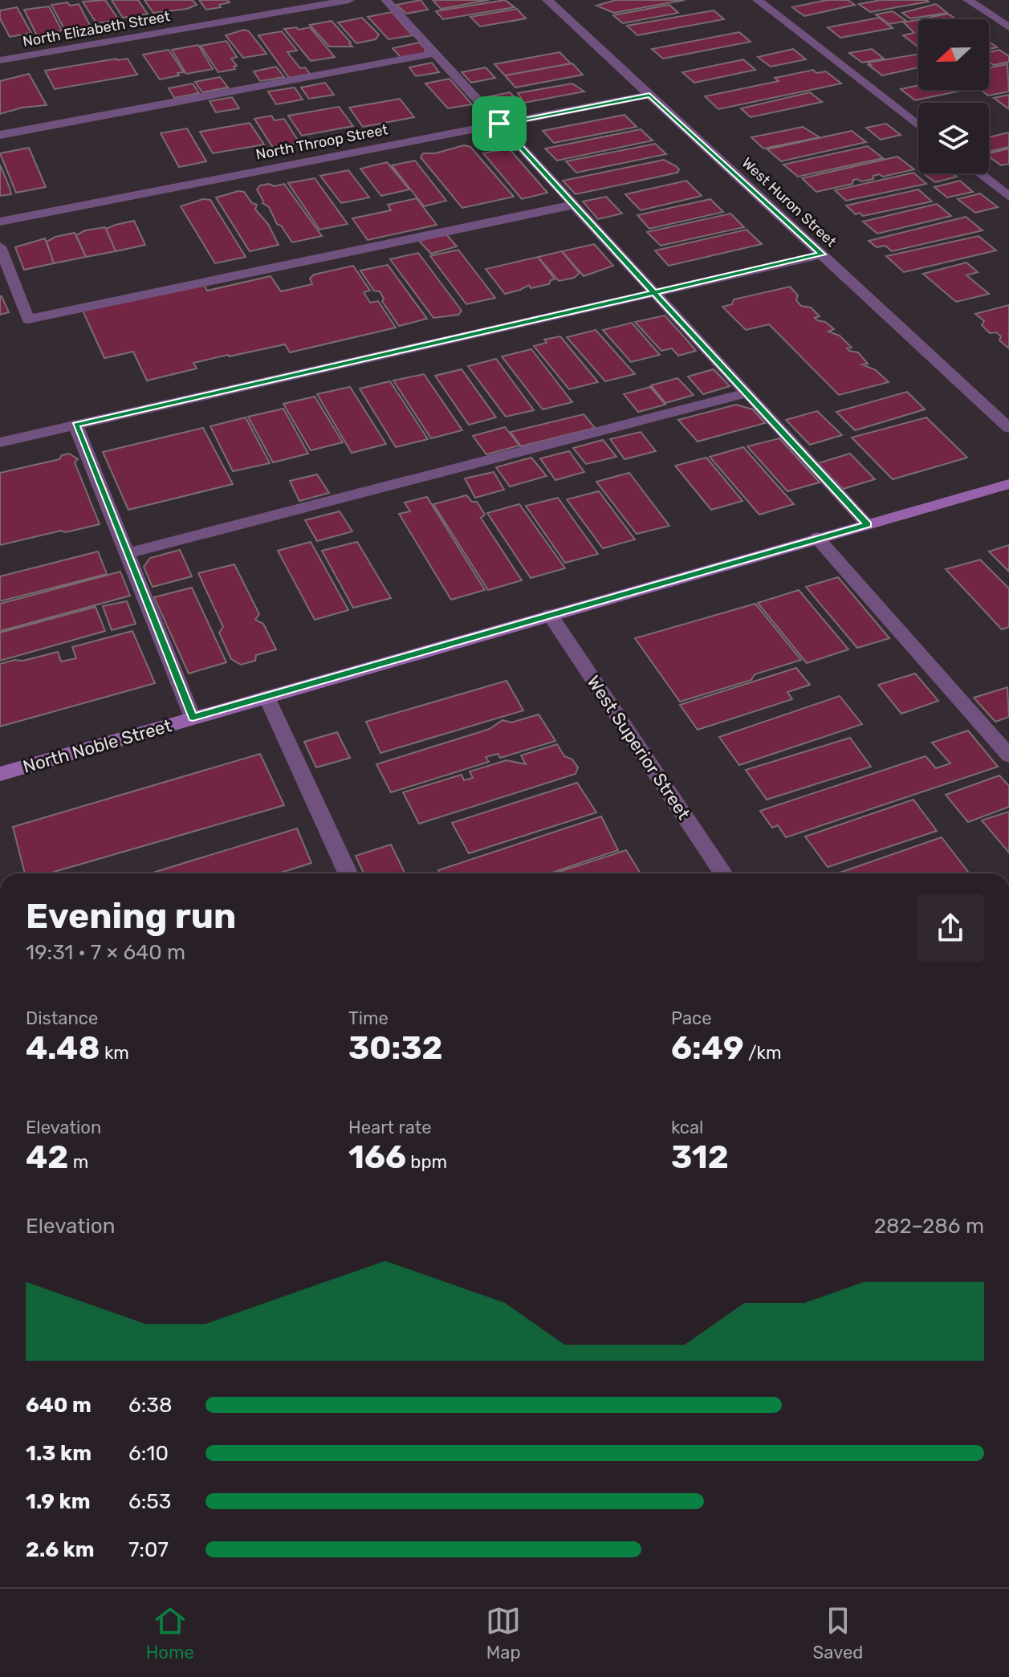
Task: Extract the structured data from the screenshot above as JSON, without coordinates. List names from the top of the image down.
{
  "streets": {
    "street": [
      "North Elizabeth Street",
      "North Throop Street",
      "West Huron Street",
      "North Noble Street",
      "West Superior Street"
    ]
  },
  "crossings": [
    ["North Throop Street", "West Huron Street"],
    ["North Noble Street", "West Superior Street"]
  ],
  "north": "left",
  "page": {
    "heading": ["Evening run", "19:31 · 7 × 640 m"],
    "stats": [
      ["Distance", "4.48 km"],
      ["Time", "30:32"],
      ["Pace", "6:49 /km"],
      ["Elevation", "42 m"],
      ["Heart rate", "166 bpm"],
      ["kcal", "312"]
    ],
    "chart": ["Elevation", "282–286 m"],
    "list": [
      {
        "name": "640 m",
        "note": "6:38"
      },
      {
        "name": "1.3 km",
        "note": "6:10"
      },
      {
        "name": "1.9 km",
        "note": "6:53"
      },
      {
        "name": "2.6 km",
        "note": "7:07"
      }
    ],
    "tabs": ["Home", "Map", "Saved"]
  }
}
